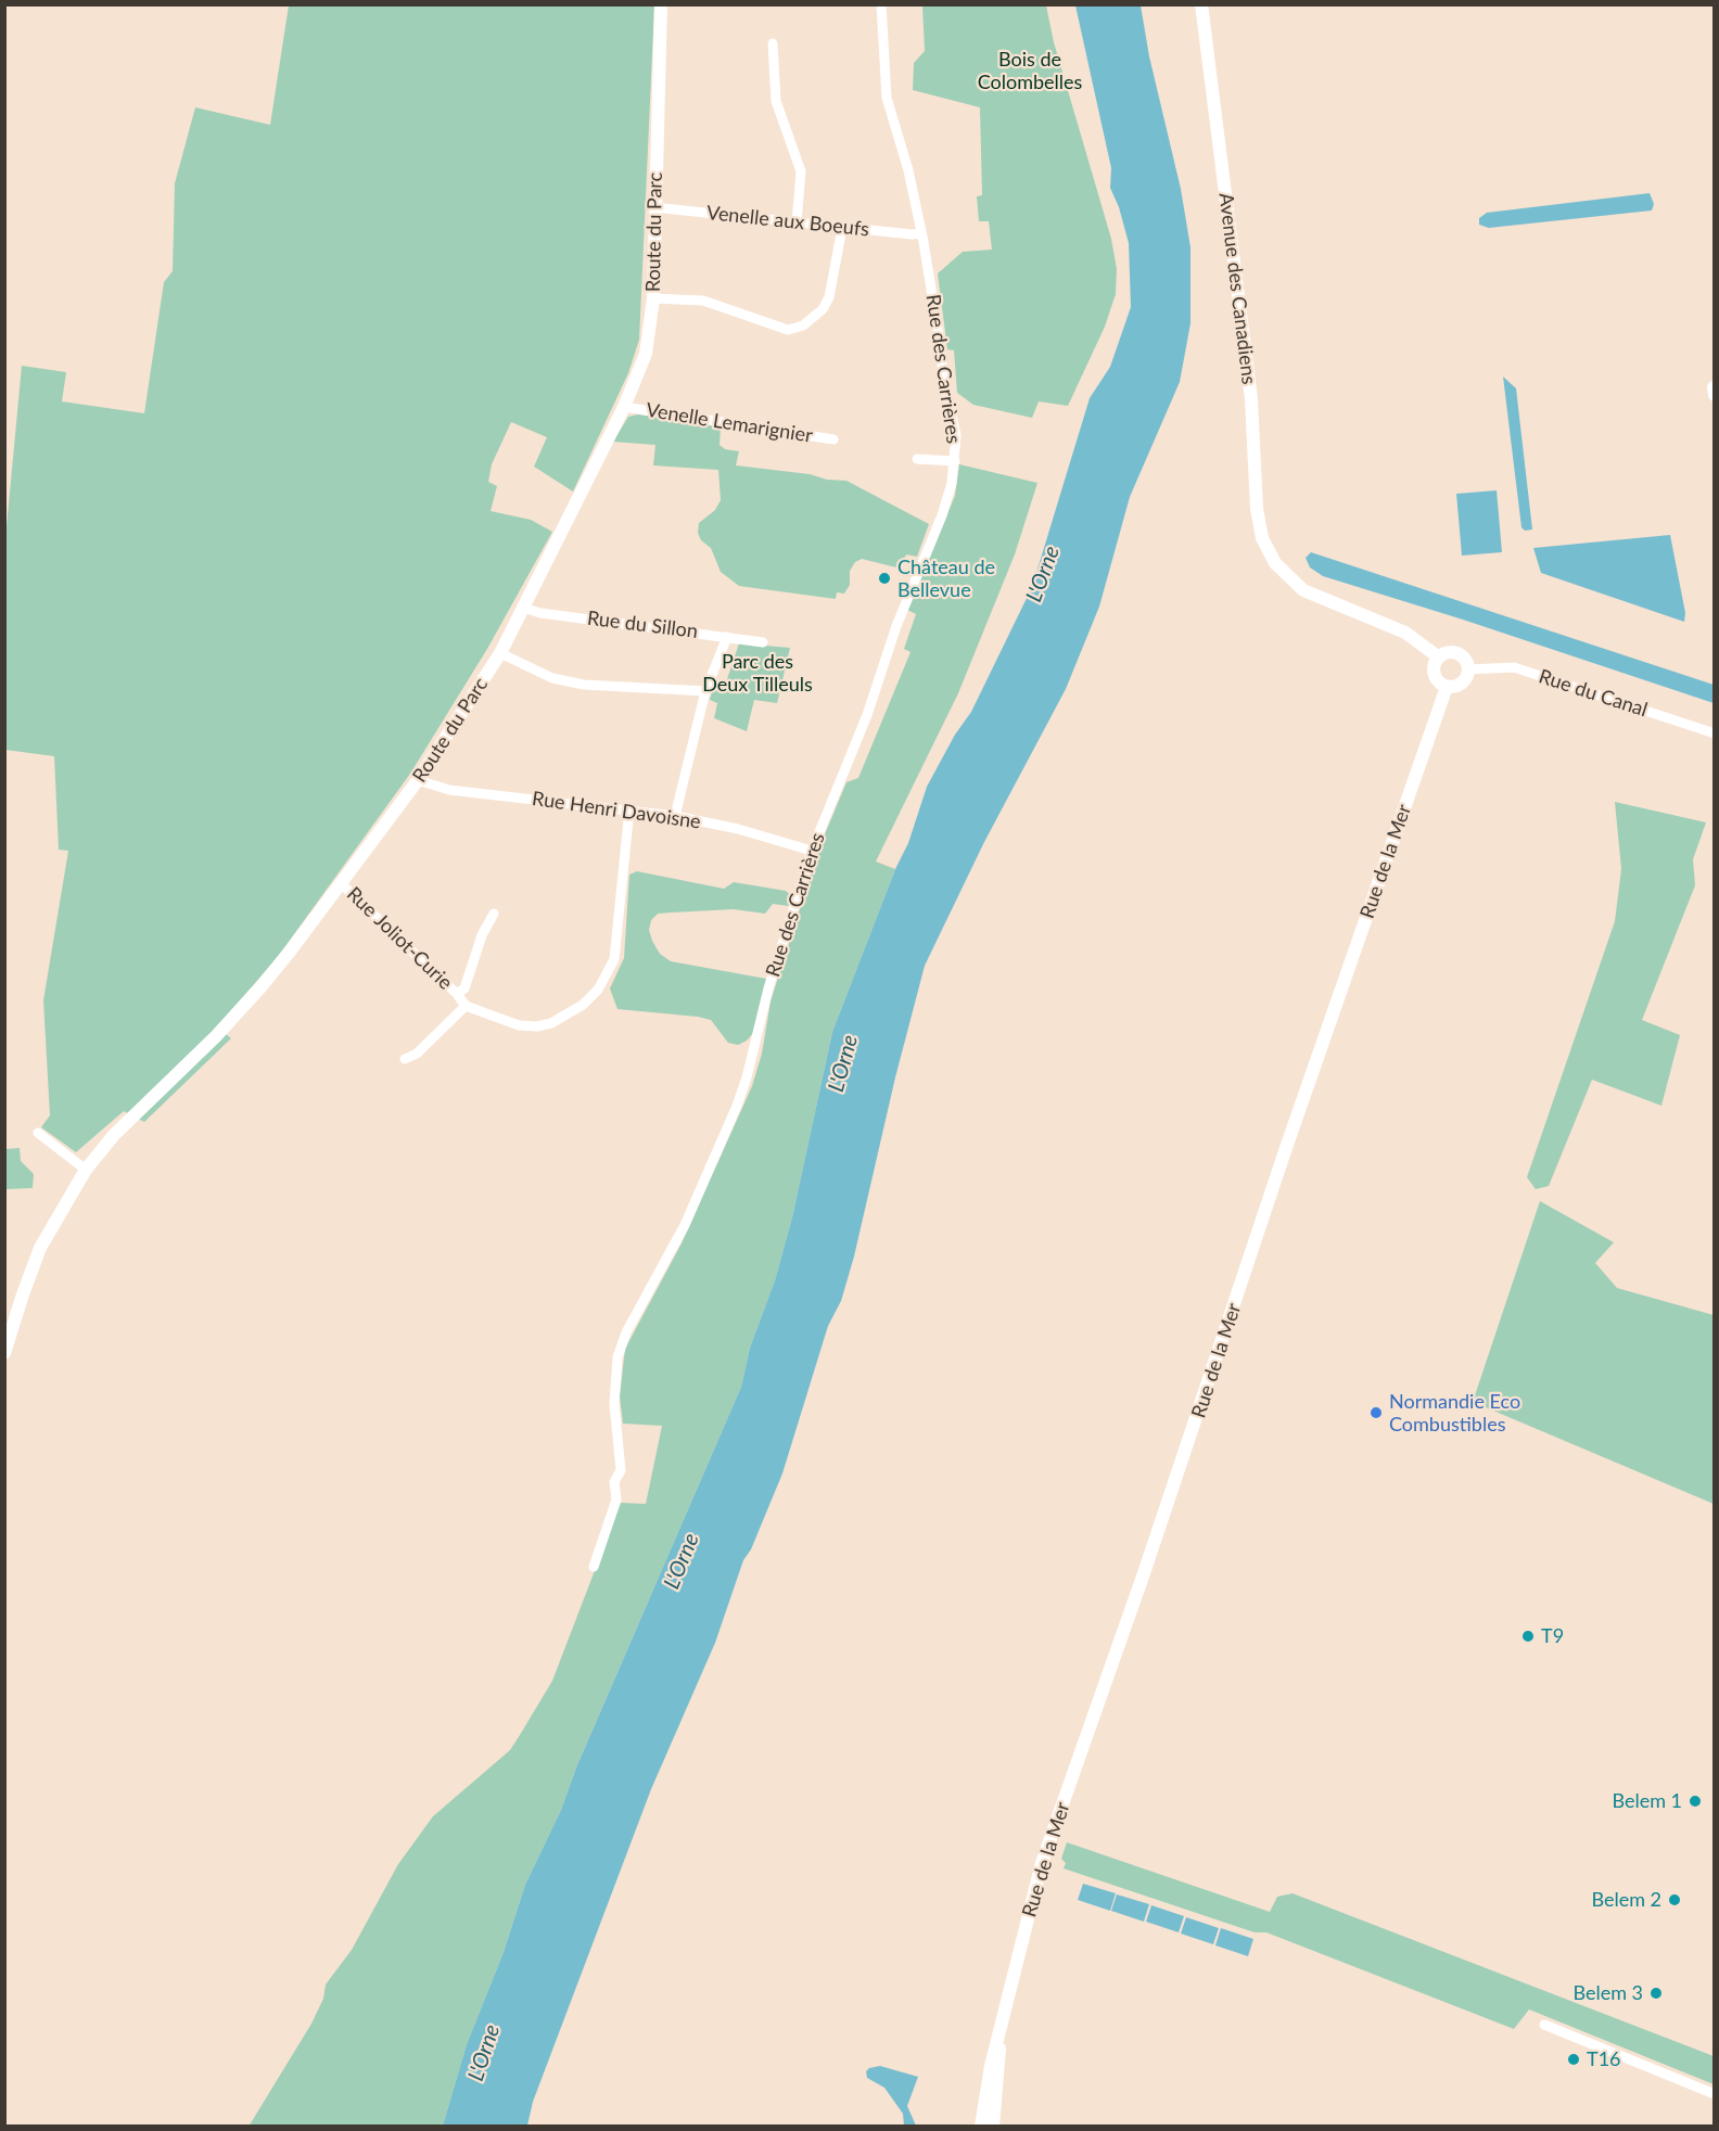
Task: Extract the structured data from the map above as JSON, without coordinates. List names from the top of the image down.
{
  "streets": {
    "street": [
      "Venelle aux Boeufs",
      "Route du Parc",
      "Avenue des Canadiens",
      "Rue des Carrières",
      "Venelle Lemarignier",
      "Rue du Sillon",
      "Rue du Canal",
      "Rue Henri Davoisne",
      "Rue de la Mer",
      "Rue Joliot-Curie"
    ]
  },
  "crossings": [
    ["Venelle aux Boeufs", "Route du Parc"],
    ["Venelle aux Boeufs", "Rue des Carrières"],
    ["Route du Parc", "Venelle Lemarignier"],
    ["Route du Parc", "Rue du Sillon"],
    ["Route du Parc", "Rue Henri Davoisne"],
    ["Route du Parc", "Rue Joliot-Curie"],
    ["Avenue des Canadiens", "Rue du Canal"],
    ["Avenue des Canadiens", "Rue de la Mer"],
    ["Rue des Carrières", "Rue Henri Davoisne"],
    ["Rue du Canal", "Rue de la Mer"],
    ["Rue Henri Davoisne", "Rue Joliot-Curie"]
  ],
  "water": ["L'Orne"],
  "parks": ["Bois de Colombelles", "Parc des Deux Tilleuls"],
  "places": [
    "Château de Bellevue",
    "Normandie Eco Combustibles",
    "T9",
    "Belem 1",
    "Belem 2",
    "Belem 3",
    "T16"
  ]
}
